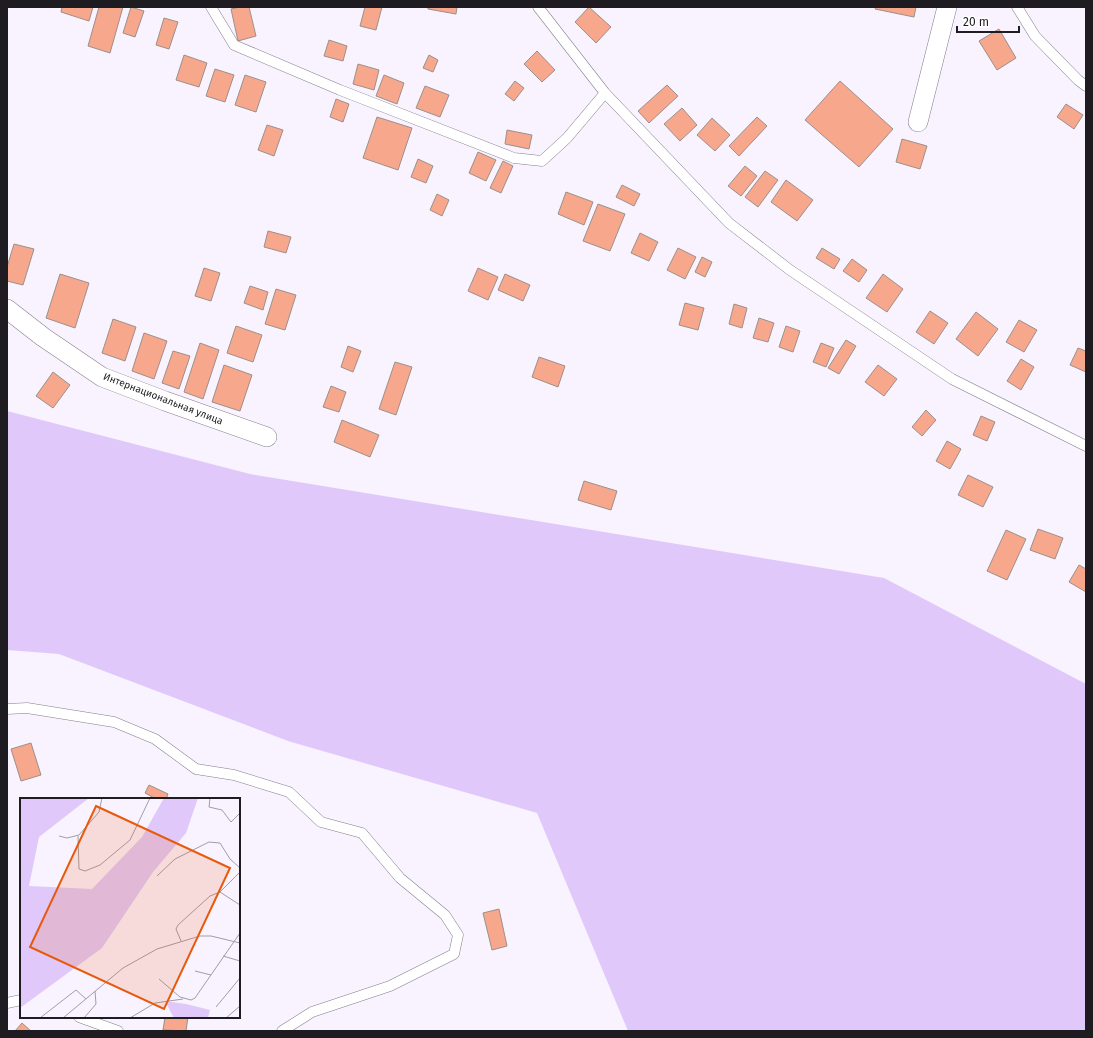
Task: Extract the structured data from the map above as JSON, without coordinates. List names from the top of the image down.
{
  "streets": {
    "street": ["Интернациональная улица"]
  },
  "scale_bar": "20 m"
}
